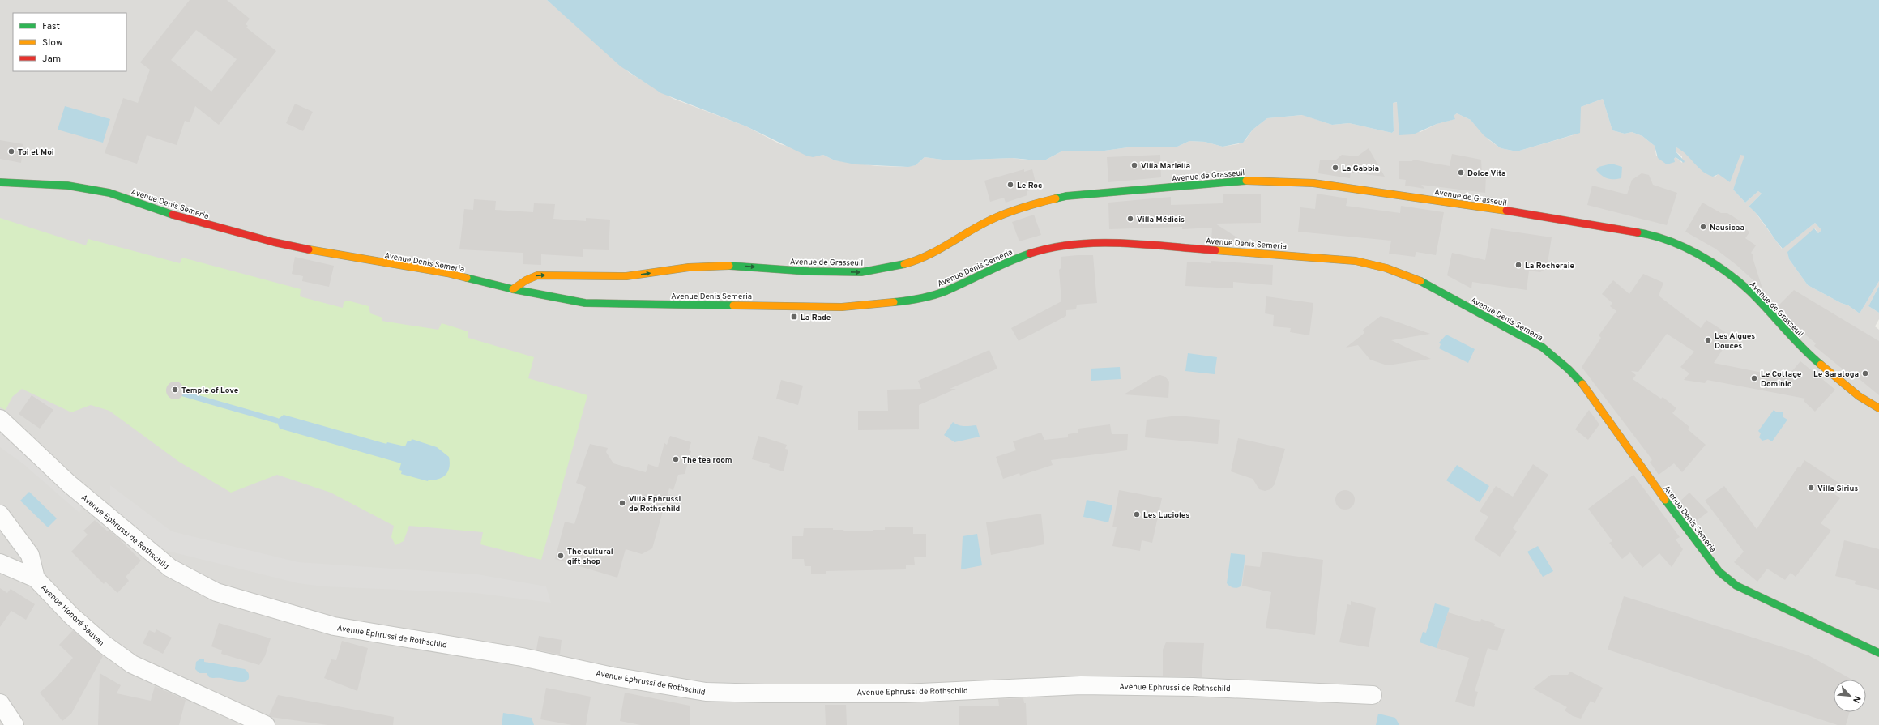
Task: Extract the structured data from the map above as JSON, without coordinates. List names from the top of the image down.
{
  "streets": {
    "main road": ["Avenue de Grasseuil", "Avenue Denis Semeria"],
    "street": ["Avenue Ephrussi de Rothschild", "Avenue Honoré Sauvan"]
  },
  "crossings": [
    ["Avenue de Grasseuil", "Avenue Denis Semeria"]
  ],
  "one_way": ["Avenue de Grasseuil"],
  "places": {
    "other": [
      "Toi et Moi",
      "Villa Mariella",
      "La Gabbia",
      "Dolce Vita",
      "Le Roc",
      "Villa Médicis",
      "Nausicaa",
      "La Rocheraie",
      "Les Algues Douces",
      "Le Saratoga",
      "Le Cottage Dominic",
      "Temple of Love",
      "The tea room",
      "Villa Sirius",
      "Villa Ephrussi de Rothschild",
      "Les Lucioles",
      "The cultural gift shop"
    ],
    "transit": ["La Rade"]
  },
  "legend": ["Fast", "Slow", "Jam"],
  "north": "bottom right"
}
